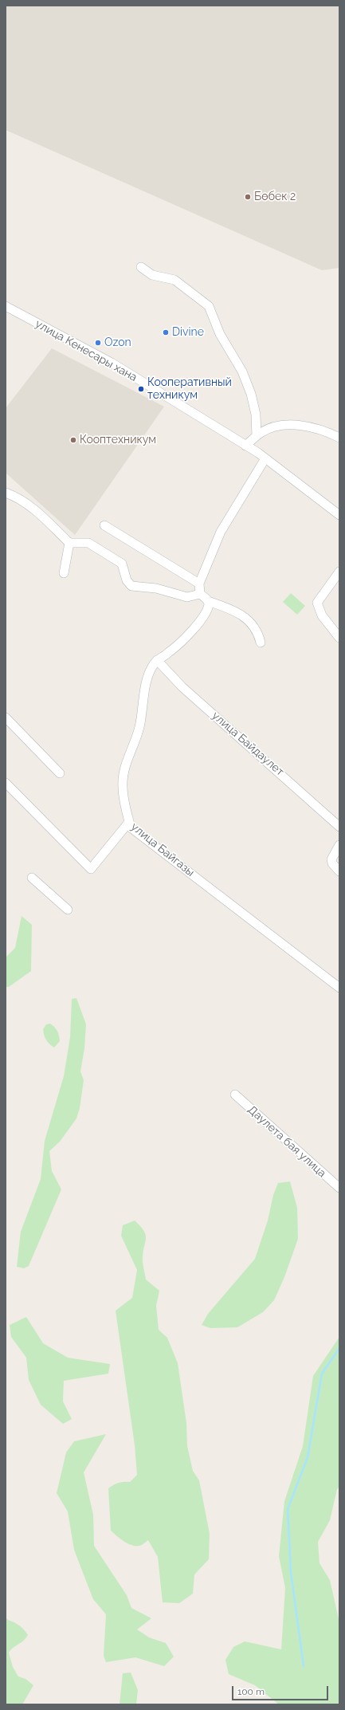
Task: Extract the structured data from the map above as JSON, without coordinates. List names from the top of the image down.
{
  "streets": {
    "street": [
      "улица Кенесары хана",
      "улица Байдаулет",
      "улица Байгазы",
      "Даулета бая улица"
    ]
  },
  "places": [
    "Бөбек 2",
    "Divine",
    "Ozon",
    "Кооперативный техникум",
    "Кооптехникум"
  ],
  "scale_bar": "100 m"
}
